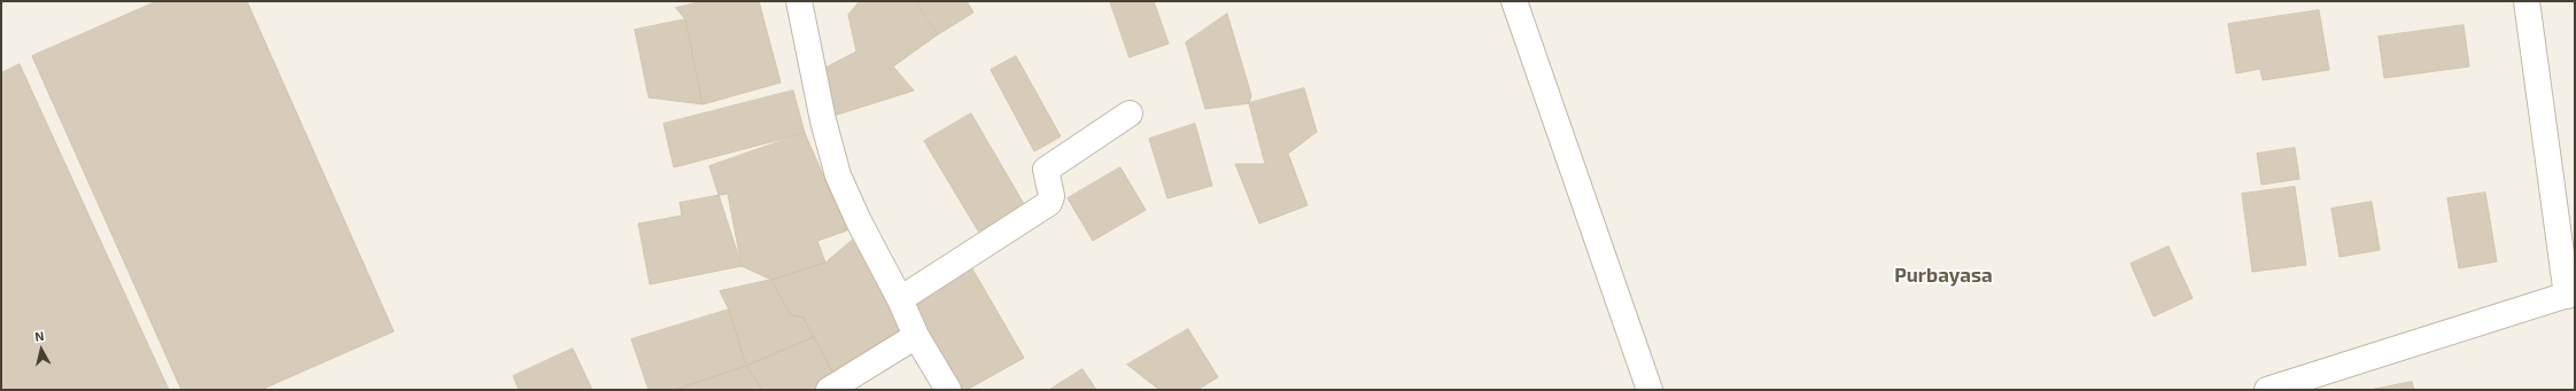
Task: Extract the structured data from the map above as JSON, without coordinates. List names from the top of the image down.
{
  "districts": ["Purbayasa"],
  "north": "top"
}
